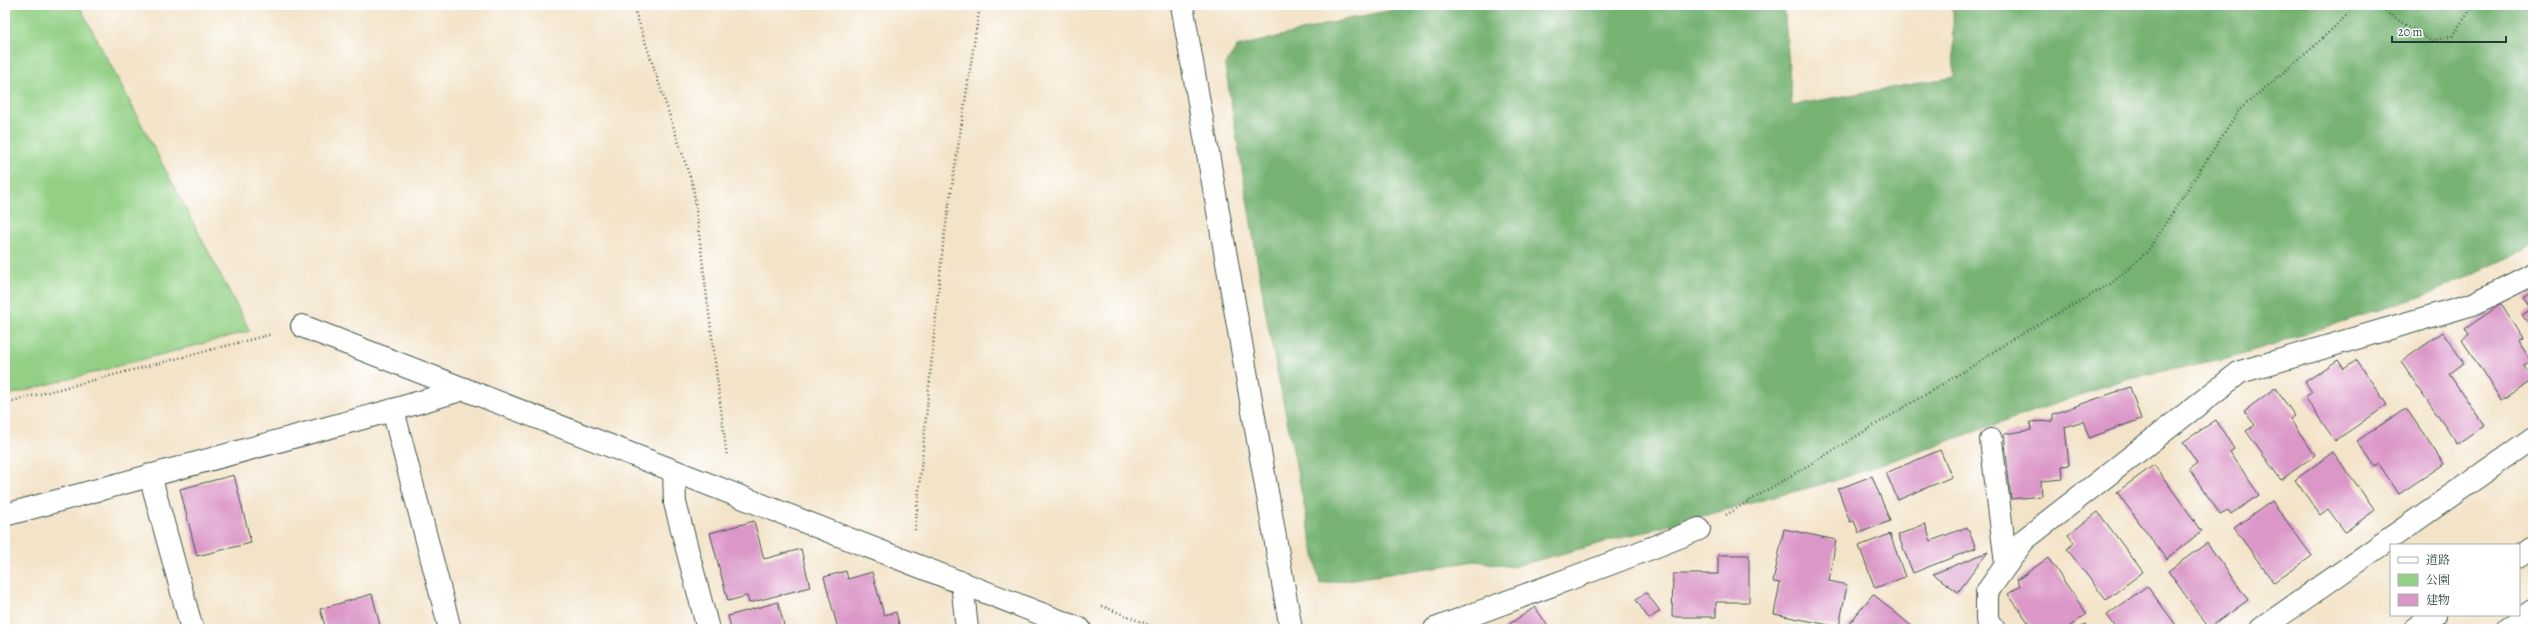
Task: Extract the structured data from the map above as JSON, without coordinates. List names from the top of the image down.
{
  "legend": ["道路", "公園", "建物"],
  "scale_bar": "20 m"
}
